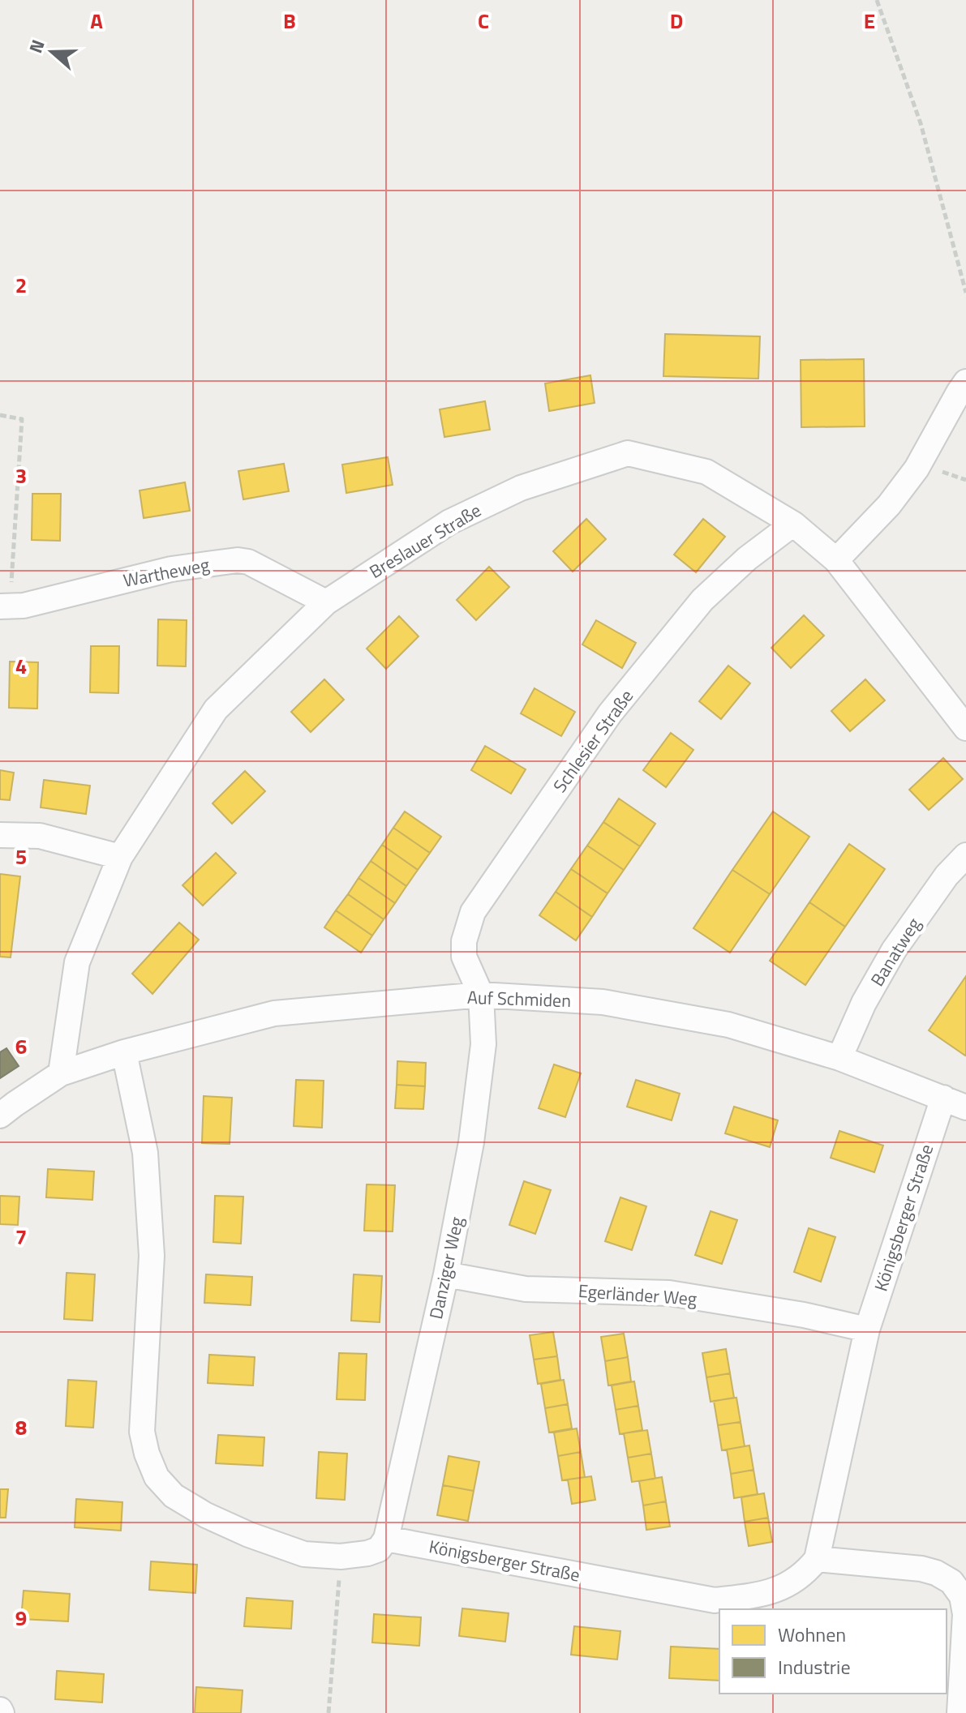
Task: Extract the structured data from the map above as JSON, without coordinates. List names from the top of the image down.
{
  "streets": {
    "street": [
      "Breslauer Straße",
      "Wartheweg",
      "Schlesier Straße",
      "Banatweg",
      "Auf Schmiden",
      "Königsberger Straße",
      "Danziger Weg",
      "Egerländer Weg"
    ]
  },
  "crossings": [
    ["Breslauer Straße", "Wartheweg"],
    ["Breslauer Straße", "Schlesier Straße"],
    ["Breslauer Straße", "Auf Schmiden"],
    ["Schlesier Straße", "Auf Schmiden"],
    ["Schlesier Straße", "Danziger Weg"],
    ["Banatweg", "Auf Schmiden"],
    ["Auf Schmiden", "Königsberger Straße"],
    ["Auf Schmiden", "Danziger Weg"],
    ["Königsberger Straße", "Danziger Weg"],
    ["Königsberger Straße", "Egerländer Weg"],
    ["Danziger Weg", "Egerländer Weg"]
  ],
  "legend": ["Wohnen", "Industrie"],
  "north": "left",
  "grid": {
    "columns": [
      "A",
      "B",
      "C",
      "D",
      "E"
    ],
    "rows": [
      "2",
      "3",
      "4",
      "5",
      "6",
      "7",
      "8",
      "9"
    ]
  }
}
